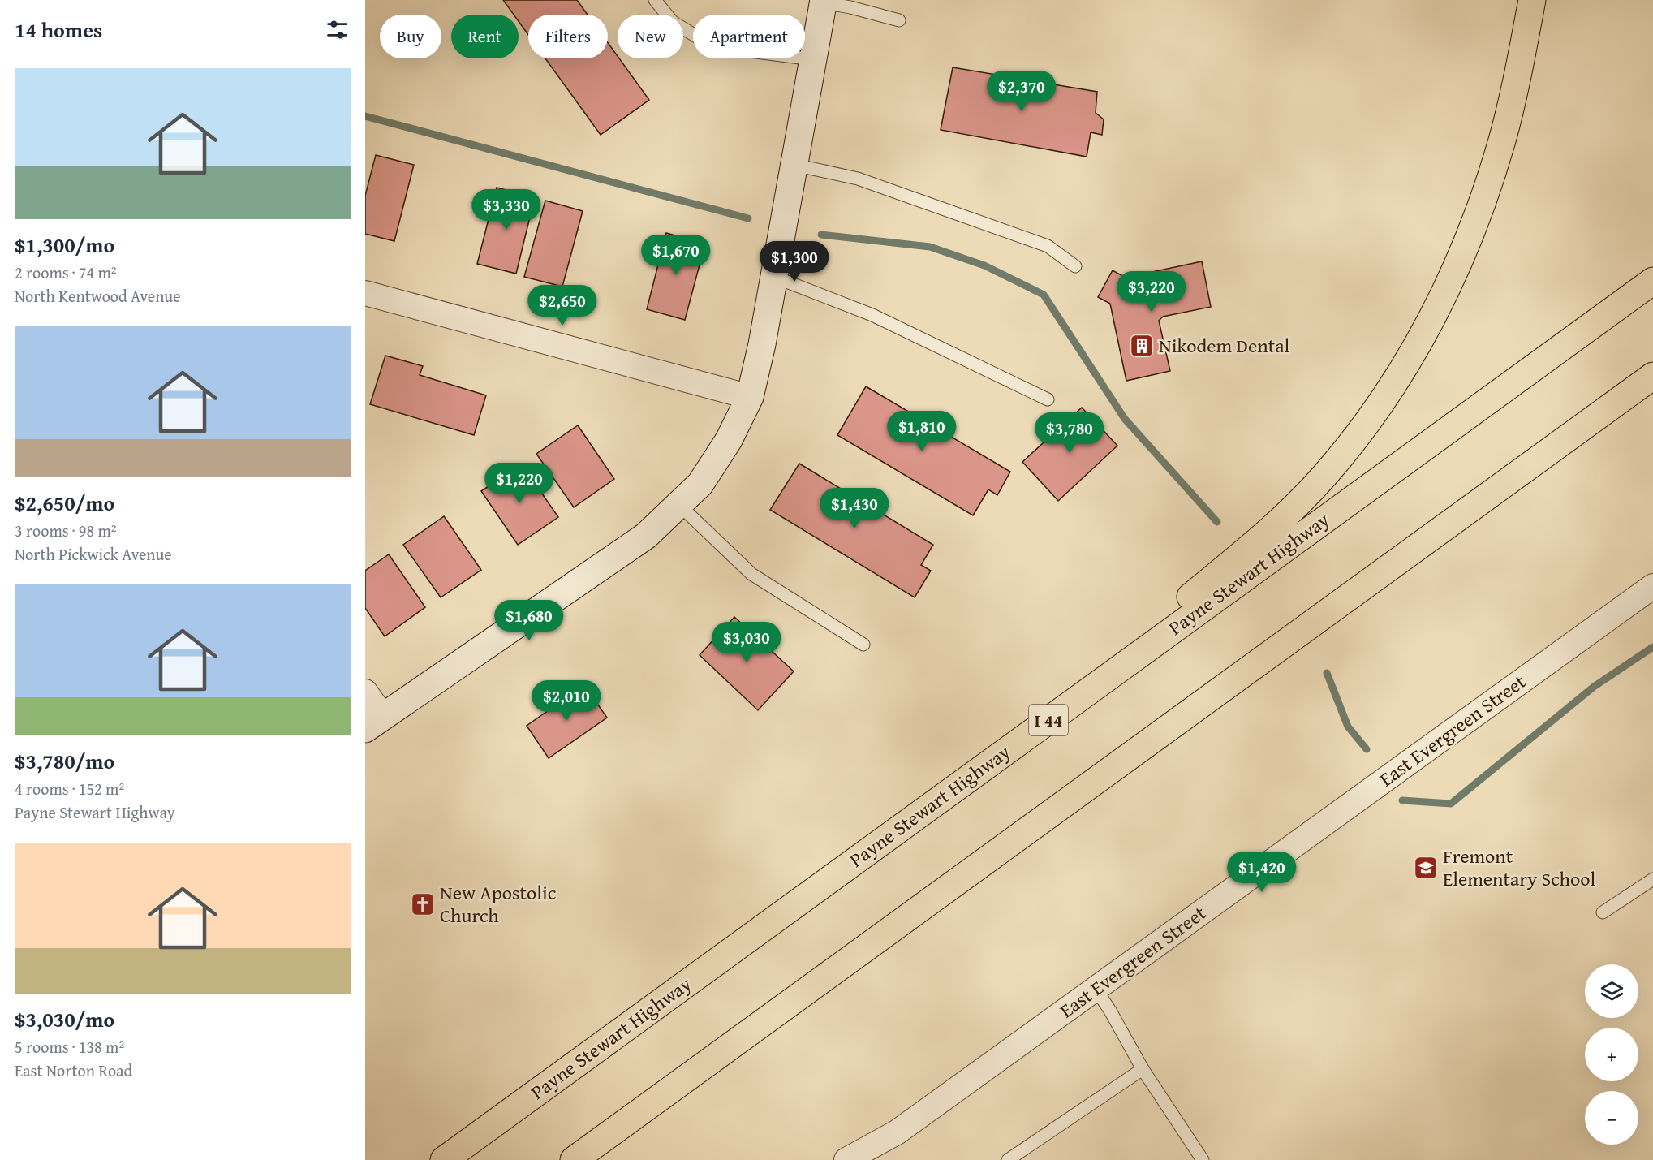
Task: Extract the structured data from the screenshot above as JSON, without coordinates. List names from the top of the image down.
{
  "streets": {
    "highway": ["Payne Stewart Highway", "I 44"],
    "street": ["East Evergreen Street"]
  },
  "places": {
    "building": ["Nikodem Dental"],
    "school or university": ["Fremont Elementary School"],
    "church": ["New Apostolic Church"]
  },
  "page": {
    "heading": "14 homes",
    "chip": [
      "Buy",
      "Rent",
      "Filters",
      "New",
      "Apartment"
    ],
    "list": [
      {
        "name": "$1,300/mo",
        "note": "2 rooms · 74 m² · North Kentwood Avenue"
      },
      {
        "name": "$2,650/mo",
        "note": "3 rooms · 98 m² · North Pickwick Avenue"
      },
      {
        "name": "$3,780/mo",
        "note": "4 rooms · 152 m² · Payne Stewart Highway"
      },
      {
        "name": "$3,030/mo",
        "note": "5 rooms · 138 m² · East Norton Road"
      }
    ],
    "price": [
      "$2,370",
      "$3,330",
      "$1,670",
      "$1,300",
      "$3,220",
      "$2,650",
      "$1,810",
      "$3,780",
      "$1,220",
      "$1,430",
      "$1,680",
      "$3,030",
      "$2,010",
      "$1,420"
    ],
    "map_buttons": ["+", "−"]
  }
}
